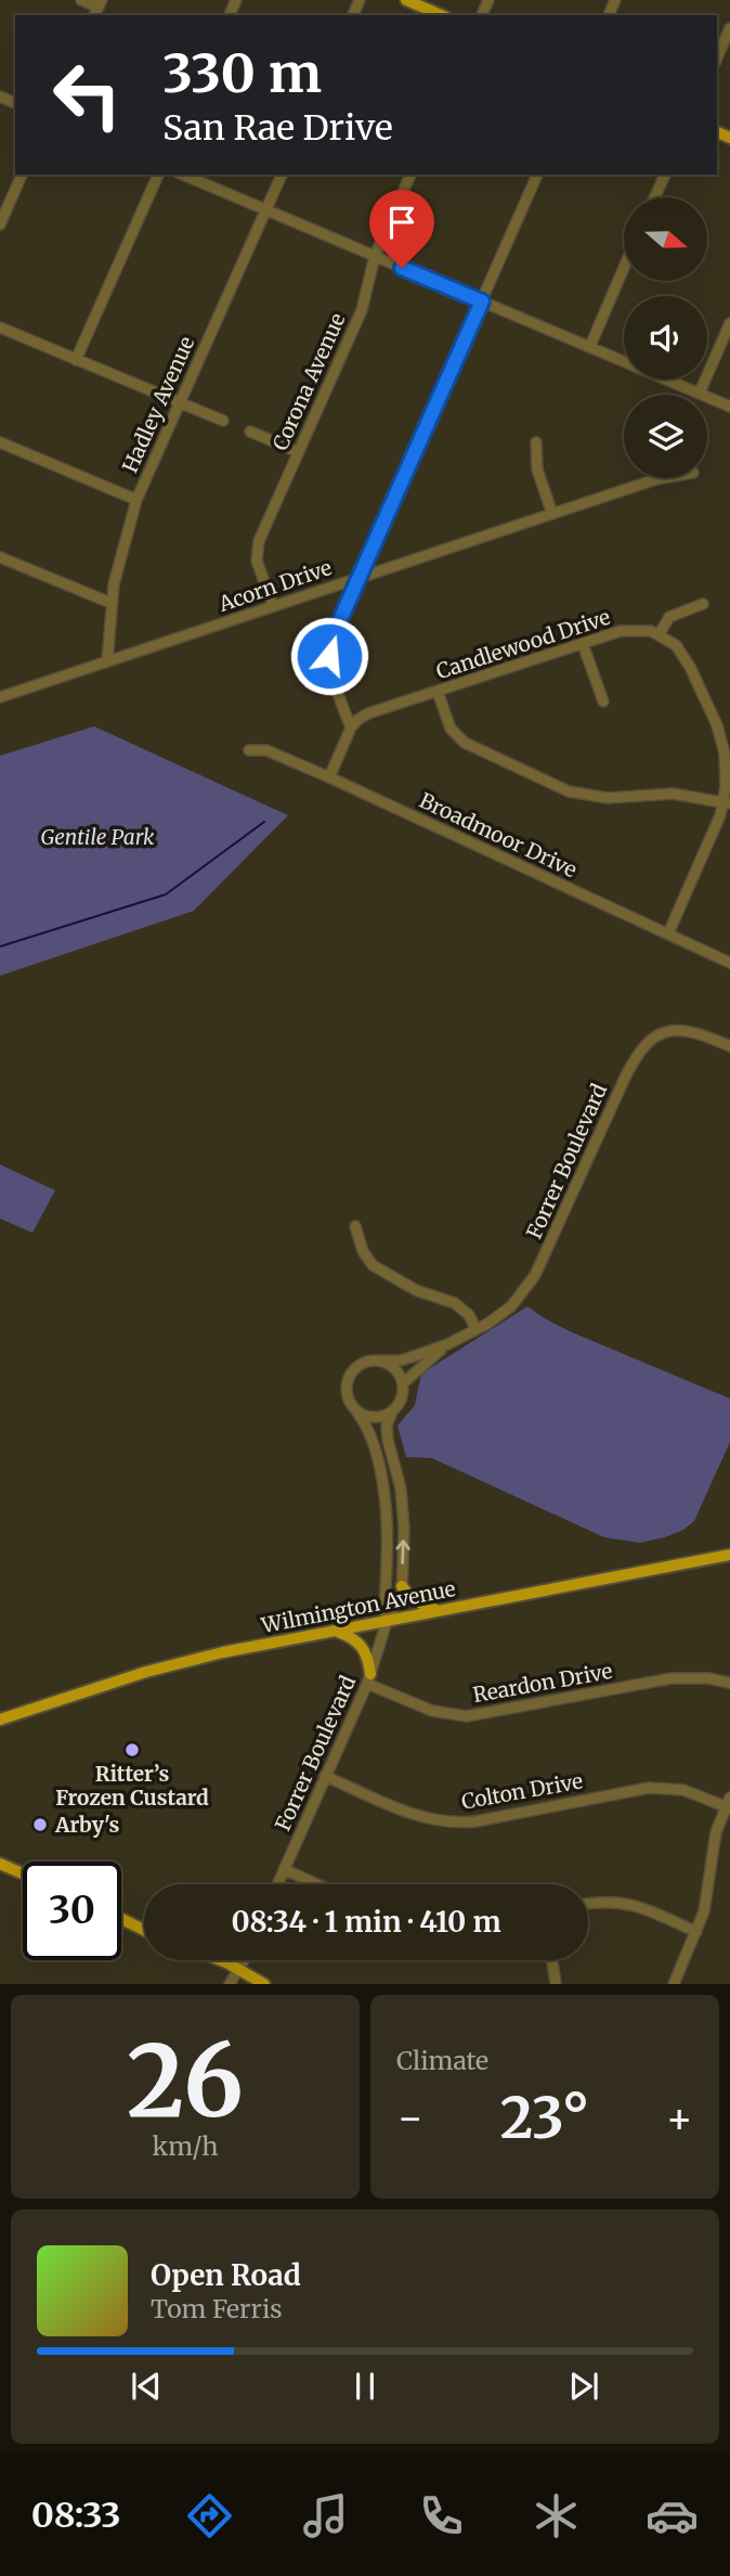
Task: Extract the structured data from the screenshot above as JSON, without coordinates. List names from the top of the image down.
{
  "streets": {
    "main road": ["Wilmington Avenue"],
    "street": [
      "Corona Avenue",
      "Hadley Avenue",
      "Acorn Drive",
      "Candlewood Drive",
      "Broadmoor Drive",
      "Forrer Boulevard",
      "Reardon Drive",
      "Colton Drive"
    ]
  },
  "crossings": [
    ["Corona Avenue", "Acorn Drive"],
    ["Hadley Avenue", "Acorn Drive"],
    ["Forrer Boulevard", "Wilmington Avenue"],
    ["Forrer Boulevard", "Reardon Drive"],
    ["Forrer Boulevard", "Colton Drive"]
  ],
  "parks": ["Gentile Park"],
  "places": ["Ritter’s Frozen Custard", "Arby's"],
  "north": "right",
  "page": {
    "turn": ["330 m", "San Rae Drive"],
    "limit": "30",
    "trip": "08:34 · 1 min · 410 m",
    "tile": [
      ["26", "km/h"],
      "Climate"
    ],
    "heat": ["−", "23°", "+"],
    "song": ["Open Road", "Tom Ferris"],
    "tabs": "08:33"
  }
}
